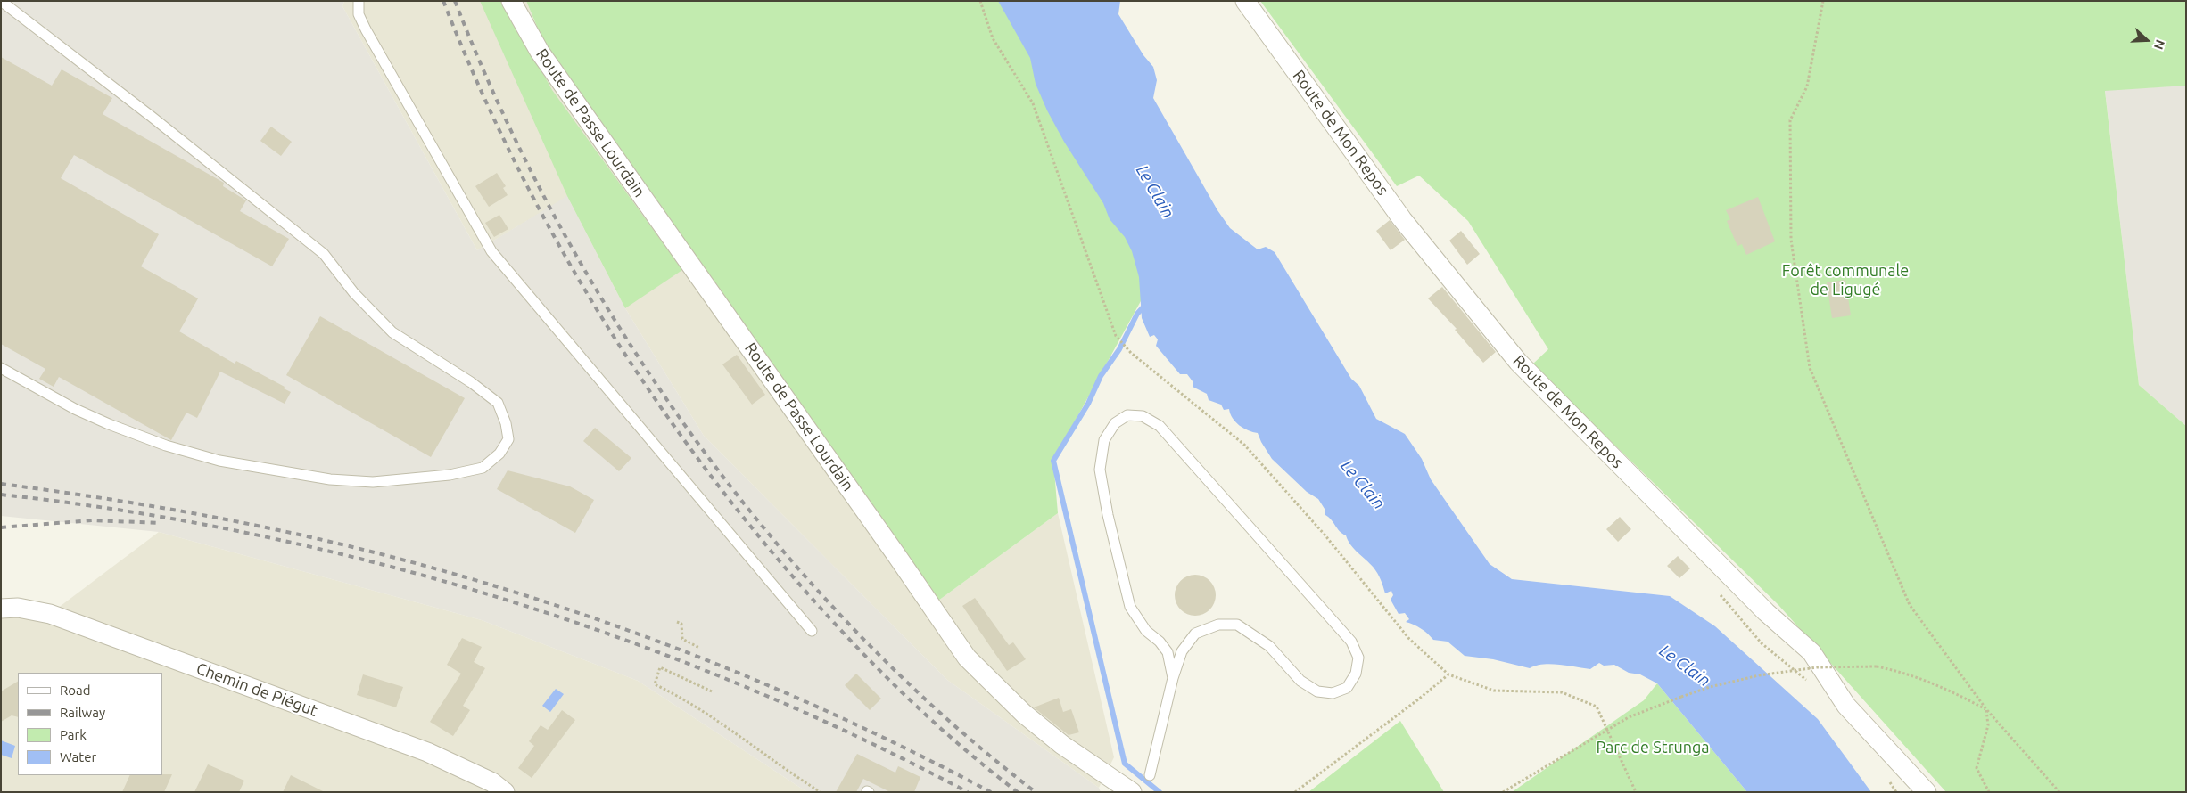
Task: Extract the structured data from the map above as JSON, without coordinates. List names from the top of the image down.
{
  "streets": {
    "street": ["Route de Passe Lourdain", "Route de Mon Repos", "Chemin de Piégut"]
  },
  "water": ["Le Clain"],
  "parks": ["Forêt communale de Ligugé", "Parc de Strunga"],
  "legend": [
    "Road",
    "Railway",
    "Park",
    "Water"
  ],
  "north": "right"
}
